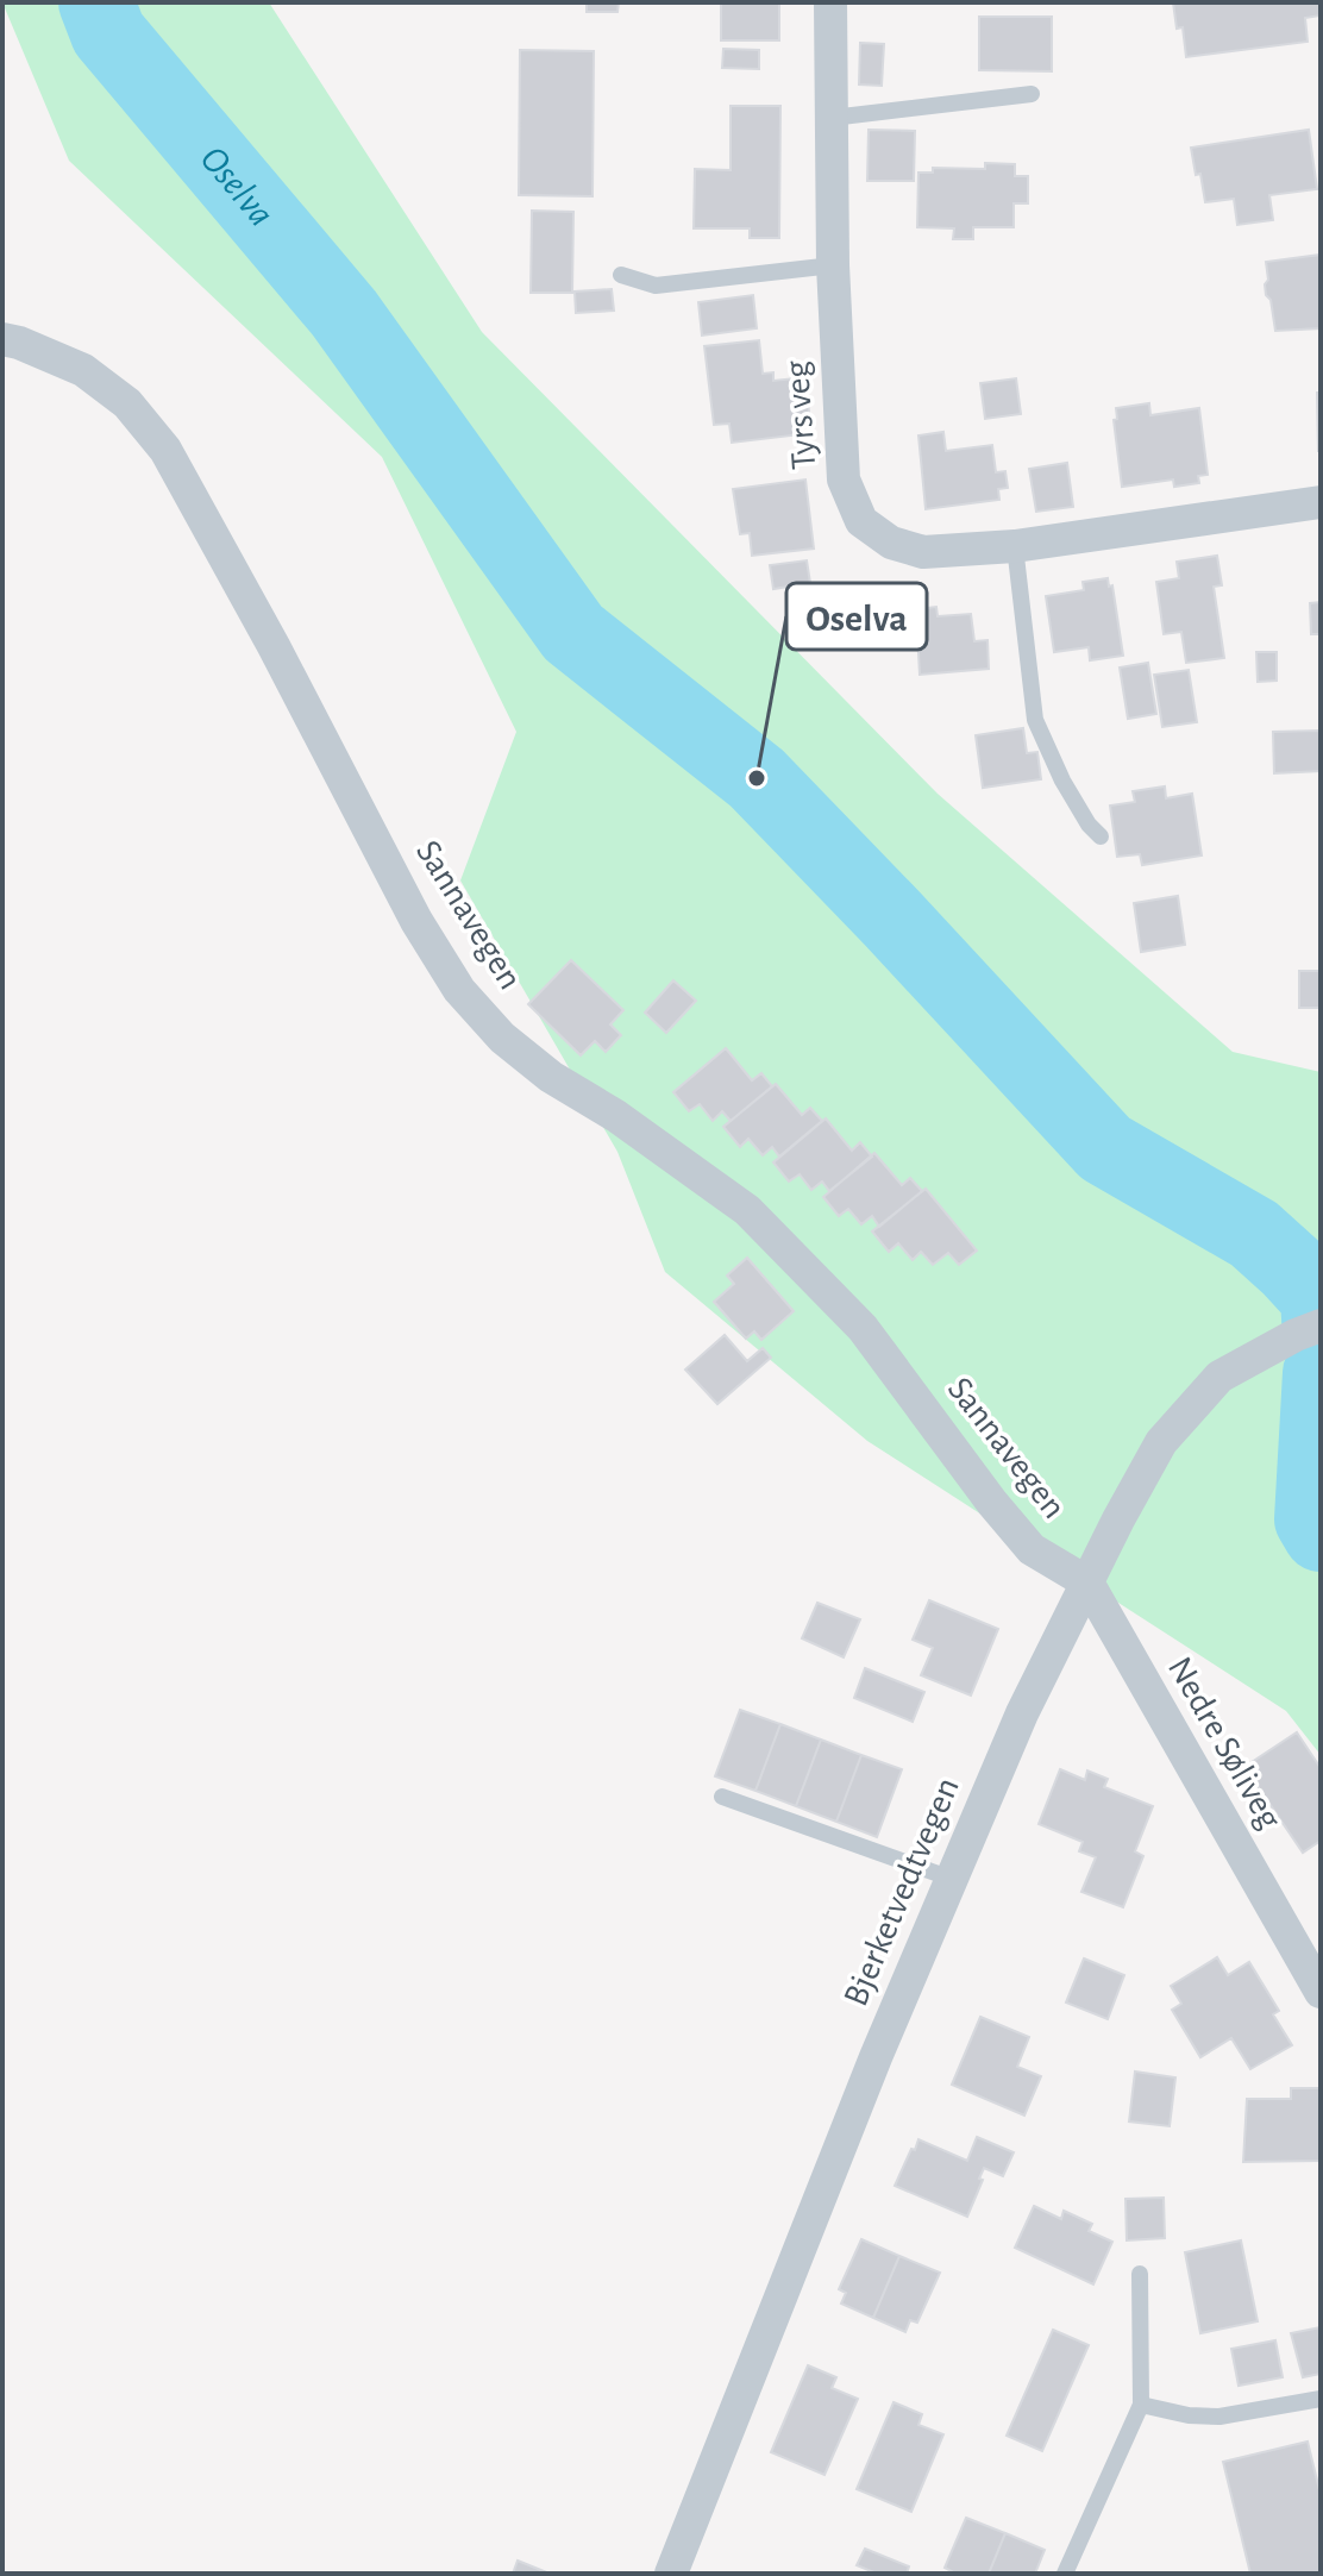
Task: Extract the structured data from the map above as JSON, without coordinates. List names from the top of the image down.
{
  "streets": {
    "street": [
      "Tyrs veg",
      "Sannavegen",
      "Nedre Søliveg",
      "Bjerketvedtvegen"
    ]
  },
  "crossings": [
    ["Sannavegen", "Nedre Søliveg"],
    ["Sannavegen", "Bjerketvedtvegen"],
    ["Nedre Søliveg", "Bjerketvedtvegen"]
  ],
  "water": ["Oselva"],
  "places": ["Oselva"]
}
